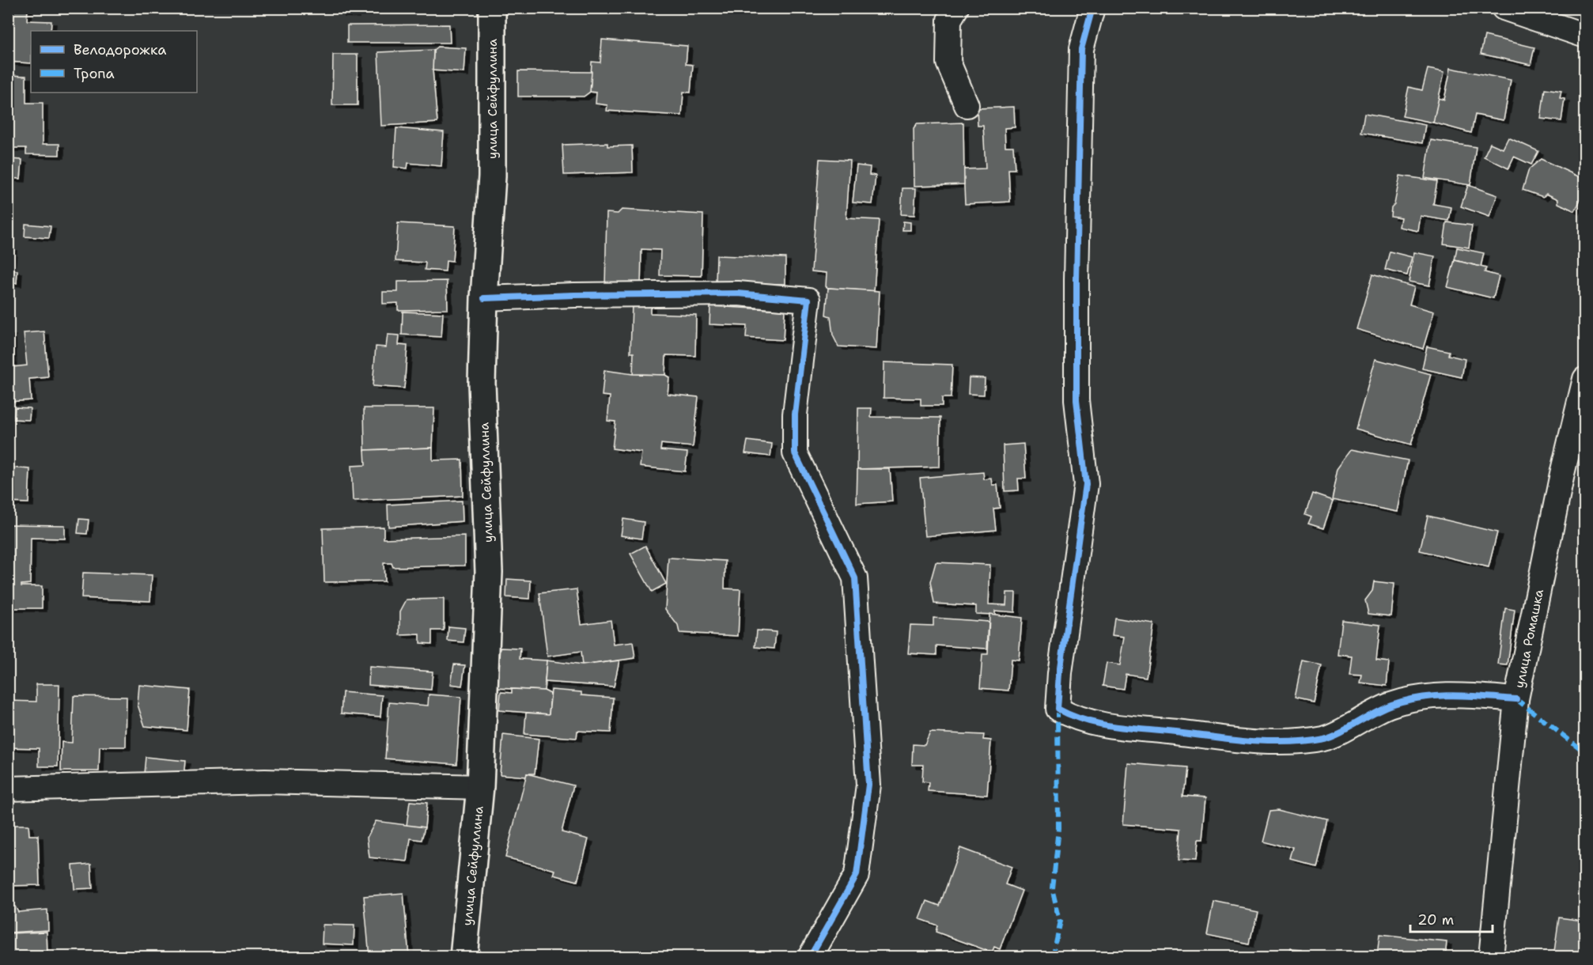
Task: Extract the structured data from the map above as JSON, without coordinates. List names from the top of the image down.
{
  "streets": {
    "street": ["улица Сейфуллина", "улица Ромашка"]
  },
  "legend": ["Велодорожка", "Тропа"],
  "scale_bar": "20 m"
}
